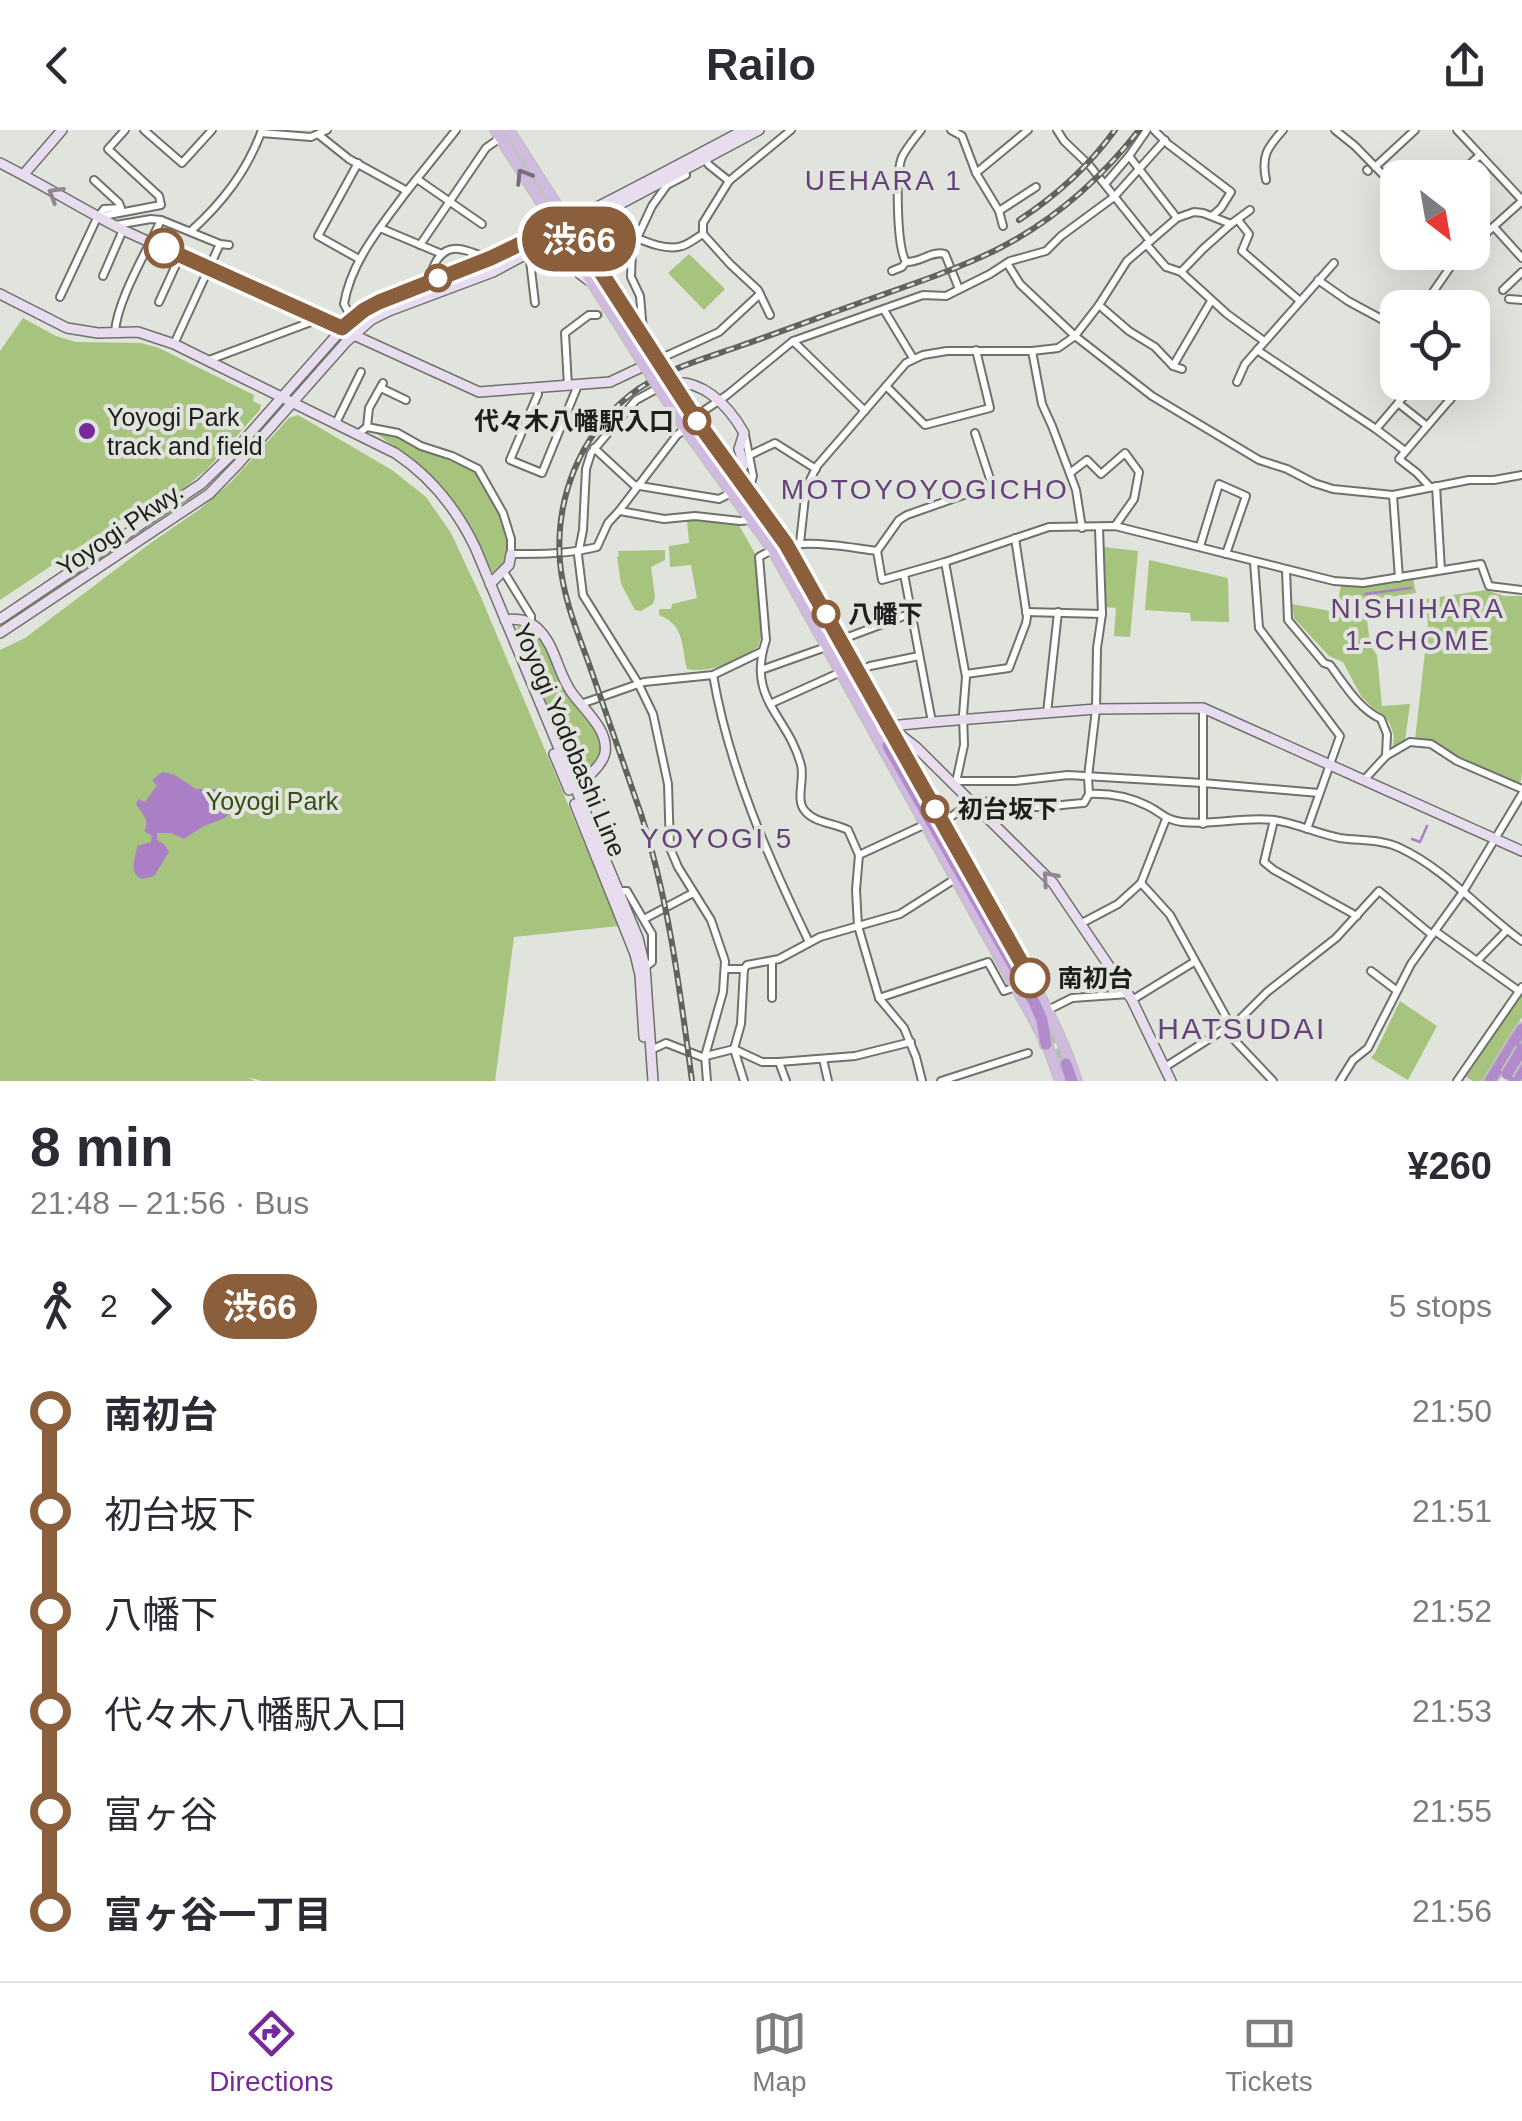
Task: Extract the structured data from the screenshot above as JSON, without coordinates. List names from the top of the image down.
{
  "streets": {
    "street": ["Yoyogi Pkwy.", "Yoyogi Yodobashi Line"]
  },
  "crossings": [
    ["Yoyogi Pkwy.", "Yoyogi Yodobashi Line"]
  ],
  "districts": [
    "UEHARA 1",
    "MOTOYOYOGICHO",
    "NISHIHARA 1-CHOME",
    "YOYOGI 5",
    "HATSUDAI"
  ],
  "parks": ["Yoyogi Park"],
  "places": [
    "代々木八幡駅入口",
    "Yoyogi Park track and field",
    "八幡下",
    "初台坂下",
    "南初台"
  ],
  "lines": ["bus line 渋66"],
  "north": "bottom right",
  "page": {
    "header": "Railo",
    "on_map": "渋66",
    "heading": ["8 min", "21:48 – 21:56 · Bus", "¥260"],
    "legs": ["2", "渋66", "5 stops"],
    "list": [
      {
        "name": "南初台",
        "value": "21:50"
      },
      {
        "name": "初台坂下",
        "value": "21:51"
      },
      {
        "name": "八幡下",
        "value": "21:52"
      },
      {
        "name": "代々木八幡駅入口",
        "value": "21:53"
      },
      {
        "name": "富ヶ谷",
        "value": "21:55"
      },
      {
        "name": "富ヶ谷一丁目",
        "value": "21:56"
      }
    ],
    "tabs": ["Directions", "Map", "Tickets"]
  }
}
